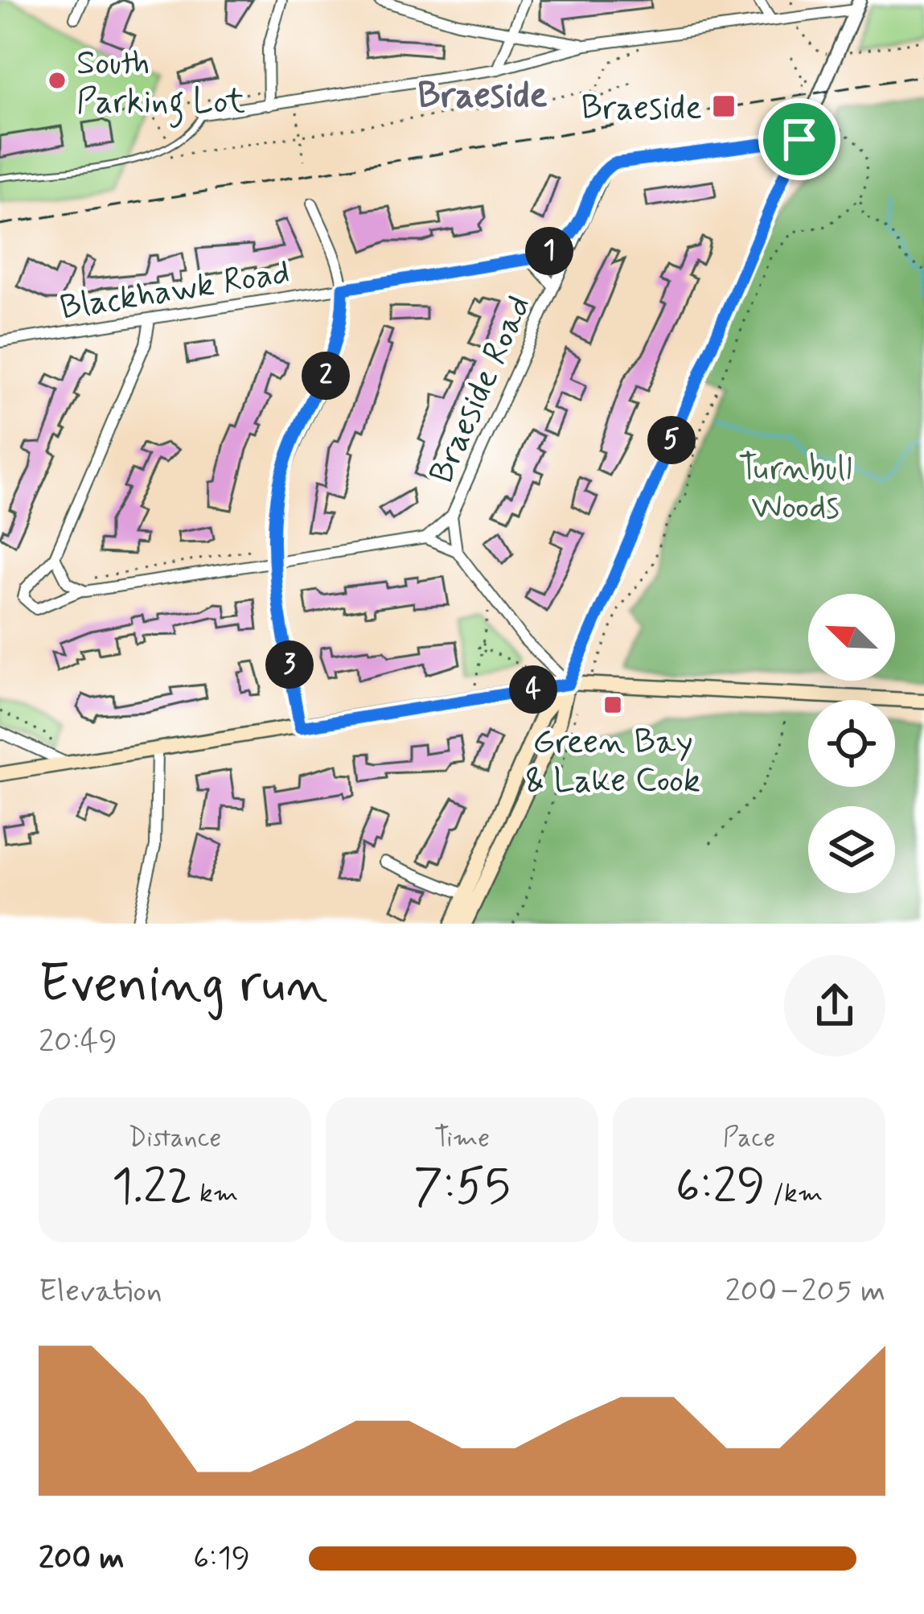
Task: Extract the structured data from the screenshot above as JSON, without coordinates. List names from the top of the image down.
{
  "streets": {
    "street": ["Blackhawk Road", "Braeside Road"]
  },
  "crossings": [
    ["Blackhawk Road", "Braeside Road"]
  ],
  "districts": ["Braeside"],
  "parks": ["Turnbull Woods"],
  "places": {
    "other": ["South Parking Lot"],
    "transit": ["Braeside", "Green Bay & Lake Cook"]
  },
  "north": "top left",
  "page": {
    "pins": [
      "1",
      "2",
      "5",
      "3",
      "4"
    ],
    "heading": ["Evening run", "20:49"],
    "stats": [
      ["Distance", "1.22 km"],
      ["Time", "7:55"],
      ["Pace", "6:29 /km"]
    ],
    "chart": ["Elevation", "200–205 m"],
    "list": [
      {
        "name": "200 m",
        "note": "6:19"
      }
    ]
  }
}
